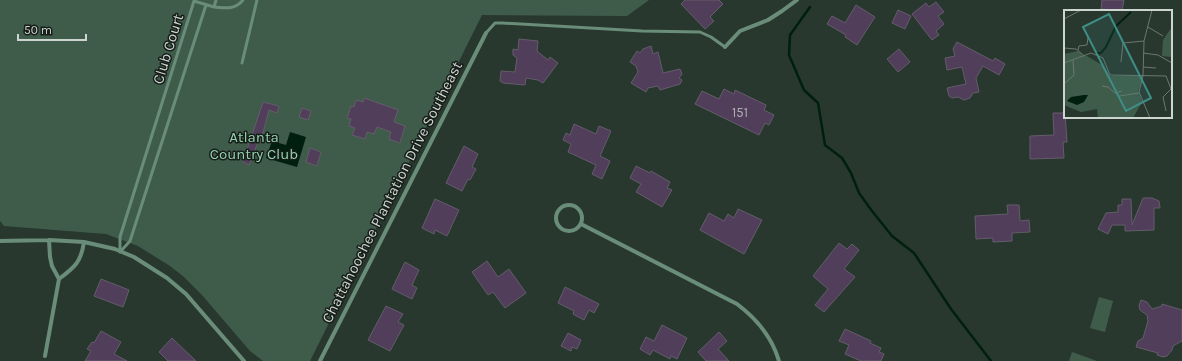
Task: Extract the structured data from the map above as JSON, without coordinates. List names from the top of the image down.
{
  "streets": {
    "street": ["Chattahoochee Plantation Drive Southeast"],
    "lane": ["Club Court"]
  },
  "parks": ["Atlanta Country Club"],
  "house_numbers": ["151"],
  "scale_bar": "50 m"
}
